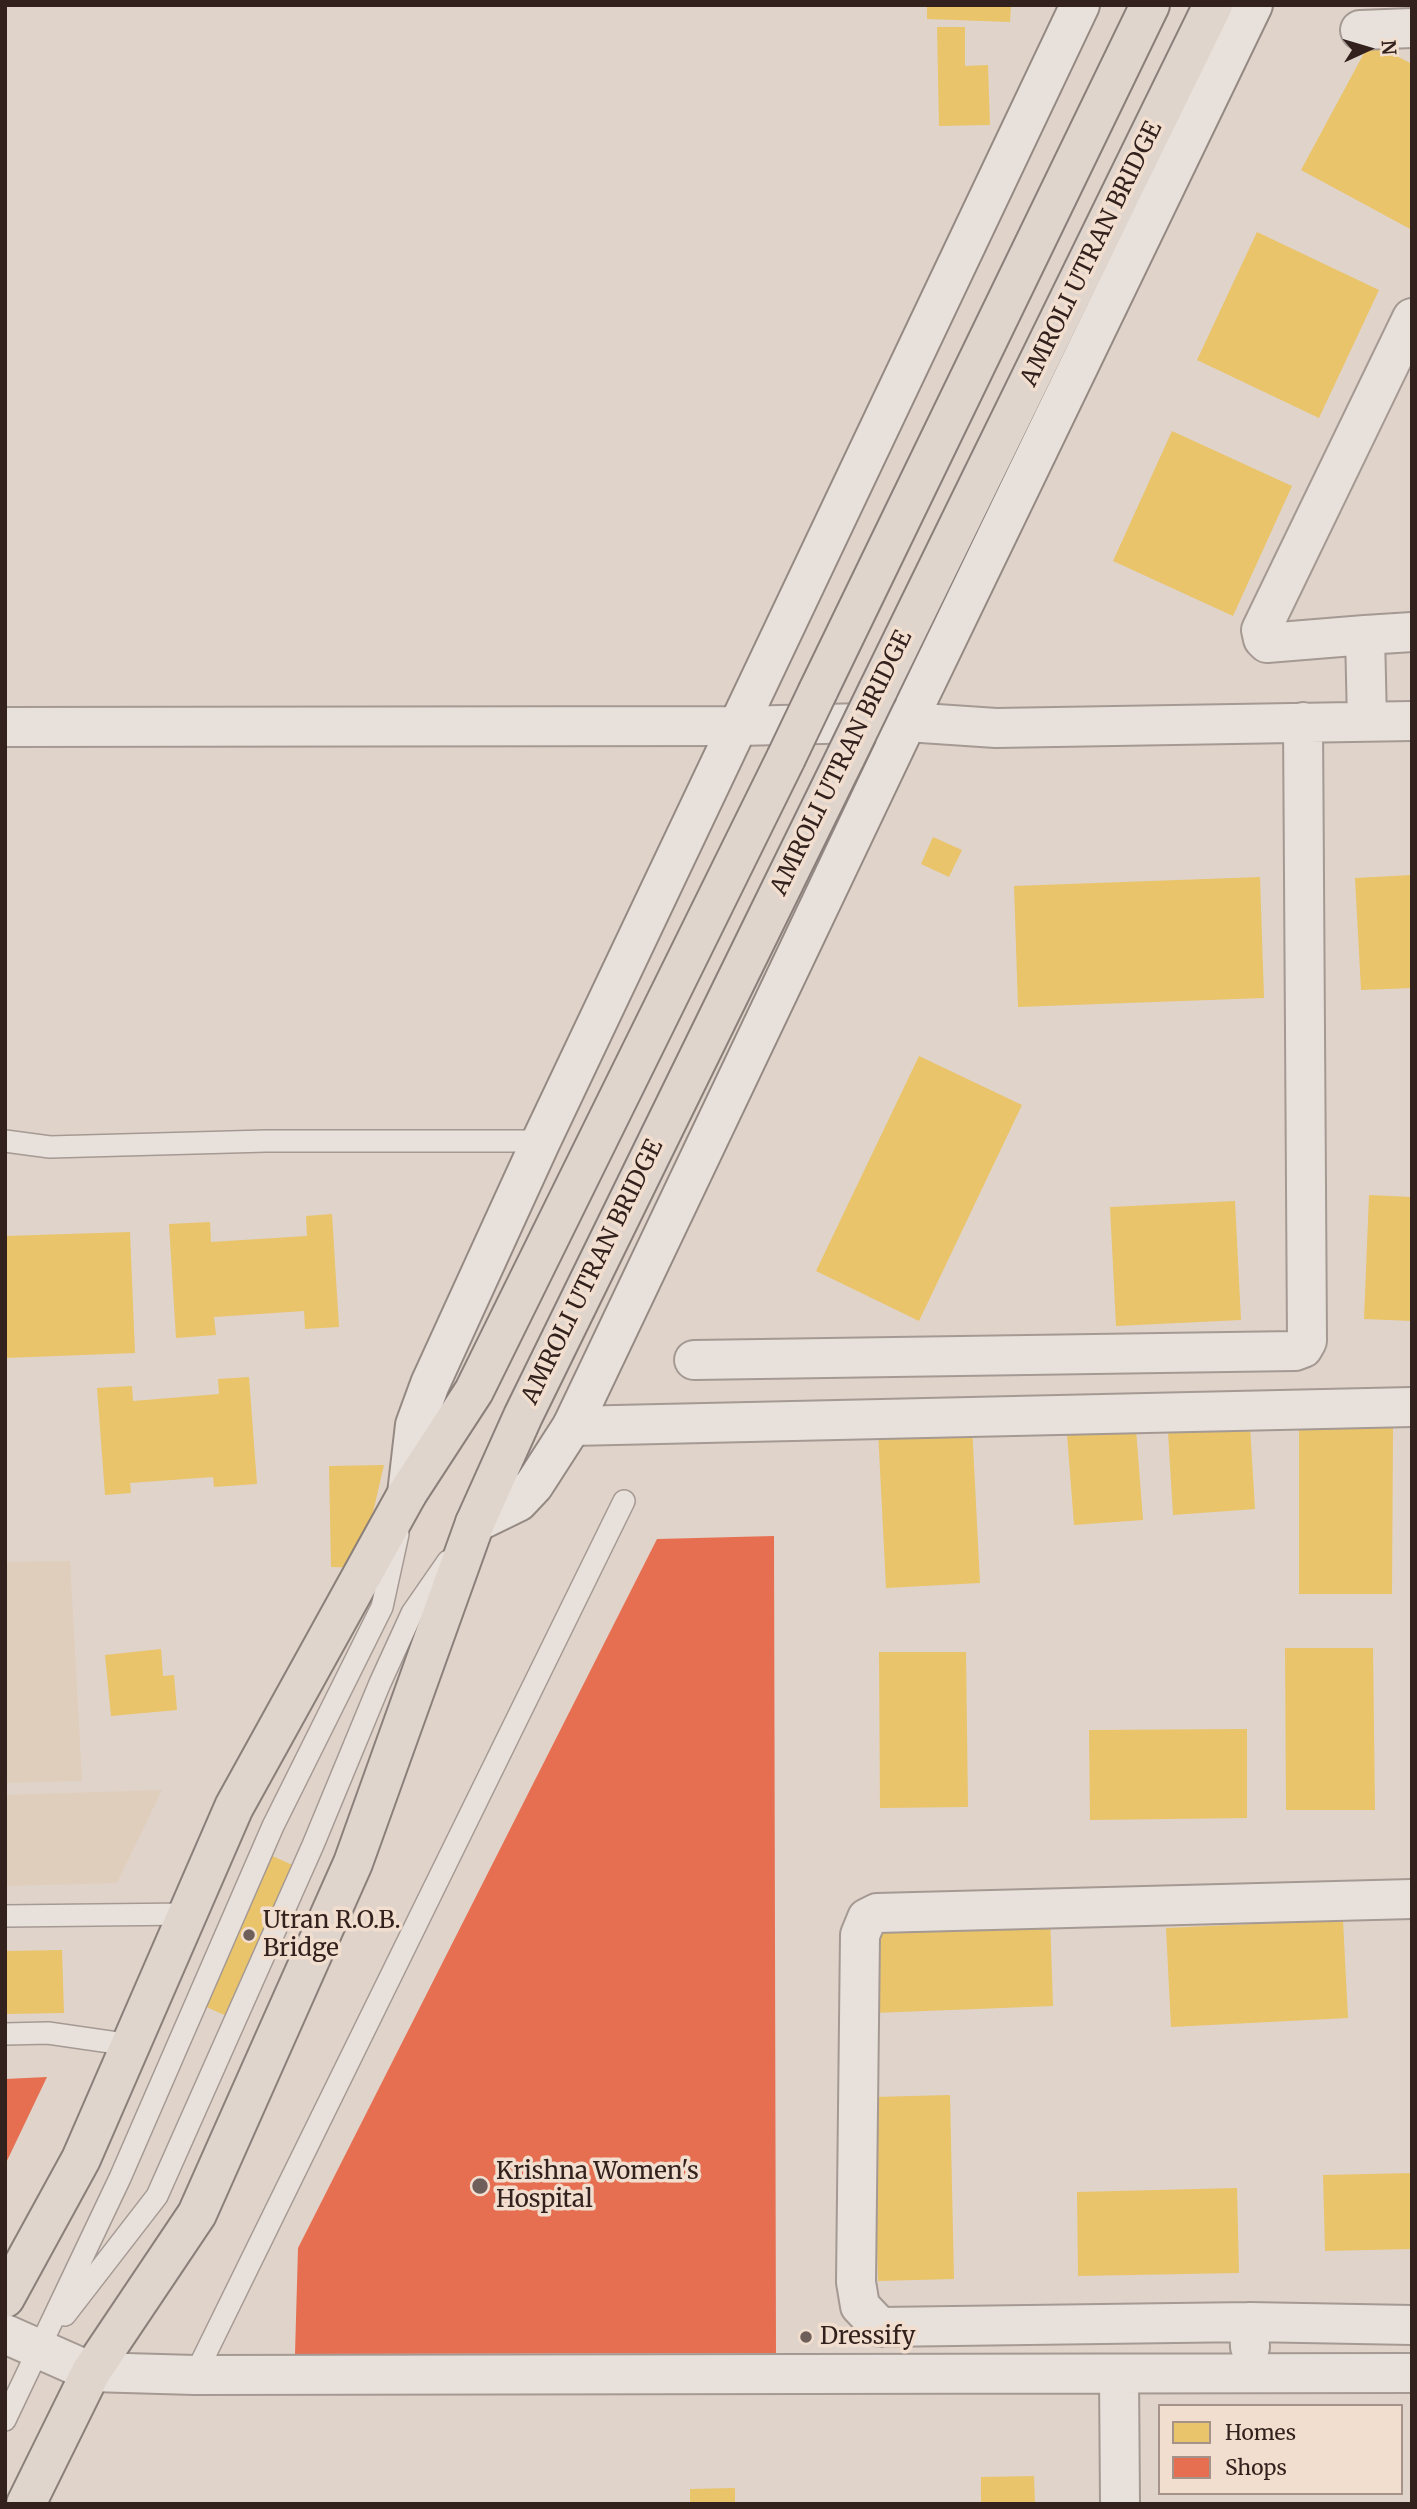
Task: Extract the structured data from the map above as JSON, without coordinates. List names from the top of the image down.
{
  "streets": {
    "main road": ["AMROLI UTRAN BRIDGE"]
  },
  "places": ["Utran R.O.B. Bridge", "Krishna Women's Hospital", "Dressify"],
  "legend": ["Homes", "Shops"],
  "north": "right"
}
